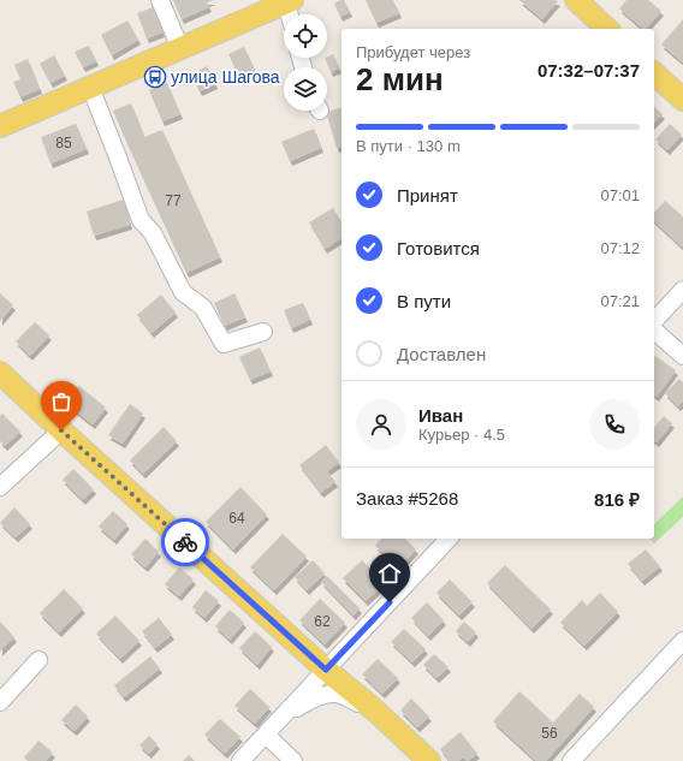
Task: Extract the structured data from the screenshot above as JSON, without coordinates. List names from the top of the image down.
{
  "places": {
    "bus stop": ["улица Шагова"]
  },
  "house_numbers": [
    "85",
    "77",
    "64",
    "62",
    "56"
  ],
  "page": {
    "heading": ["2 мин", "Прибудет через", "07:32–07:37"],
    "panel": [
      "Иван",
      "Курьер · 4.5",
      "Заказ #5268",
      "816 ₽"
    ],
    "bar": "В пути · 130 m",
    "list": [
      ["Принят", "07:01"],
      ["Готовится", "07:12"],
      ["В пути", "07:21"],
      "Доставлен"
    ]
  }
}
